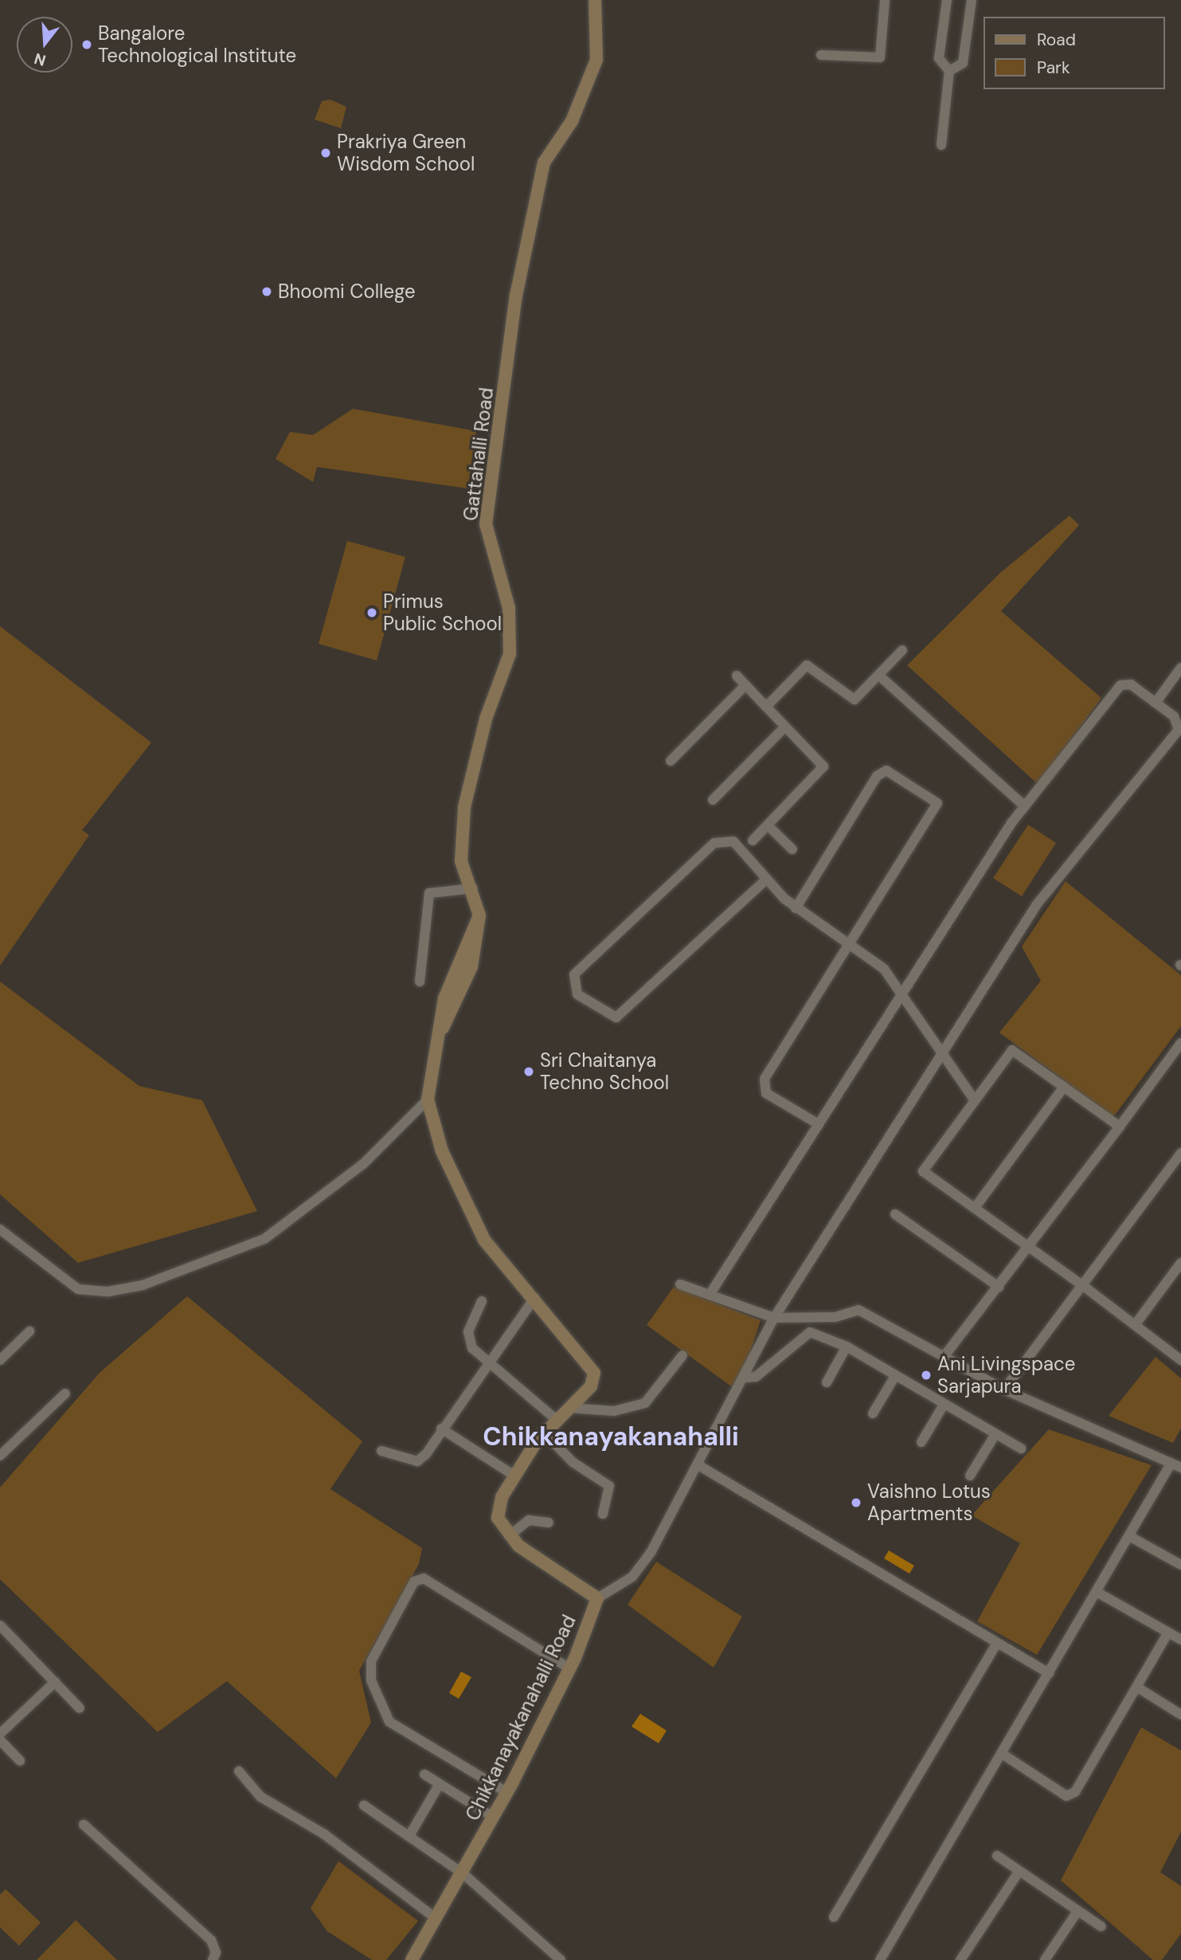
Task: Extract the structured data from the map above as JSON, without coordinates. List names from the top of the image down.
{
  "streets": {
    "main road": ["Gattahalli Road", "Chikkanayakanahalli Road"]
  },
  "districts": ["Chikkanayakanahalli"],
  "places": [
    "Bangalore Technological Institute",
    "Prakriya Green Wisdom School",
    "Bhoomi College",
    "Primus Public School",
    "Sri Chaitanya Techno School",
    "Ani Livingspace Sarjapura",
    "Vaishno Lotus Apartments"
  ],
  "legend": ["Road", "Park"],
  "north": "bottom"
}
